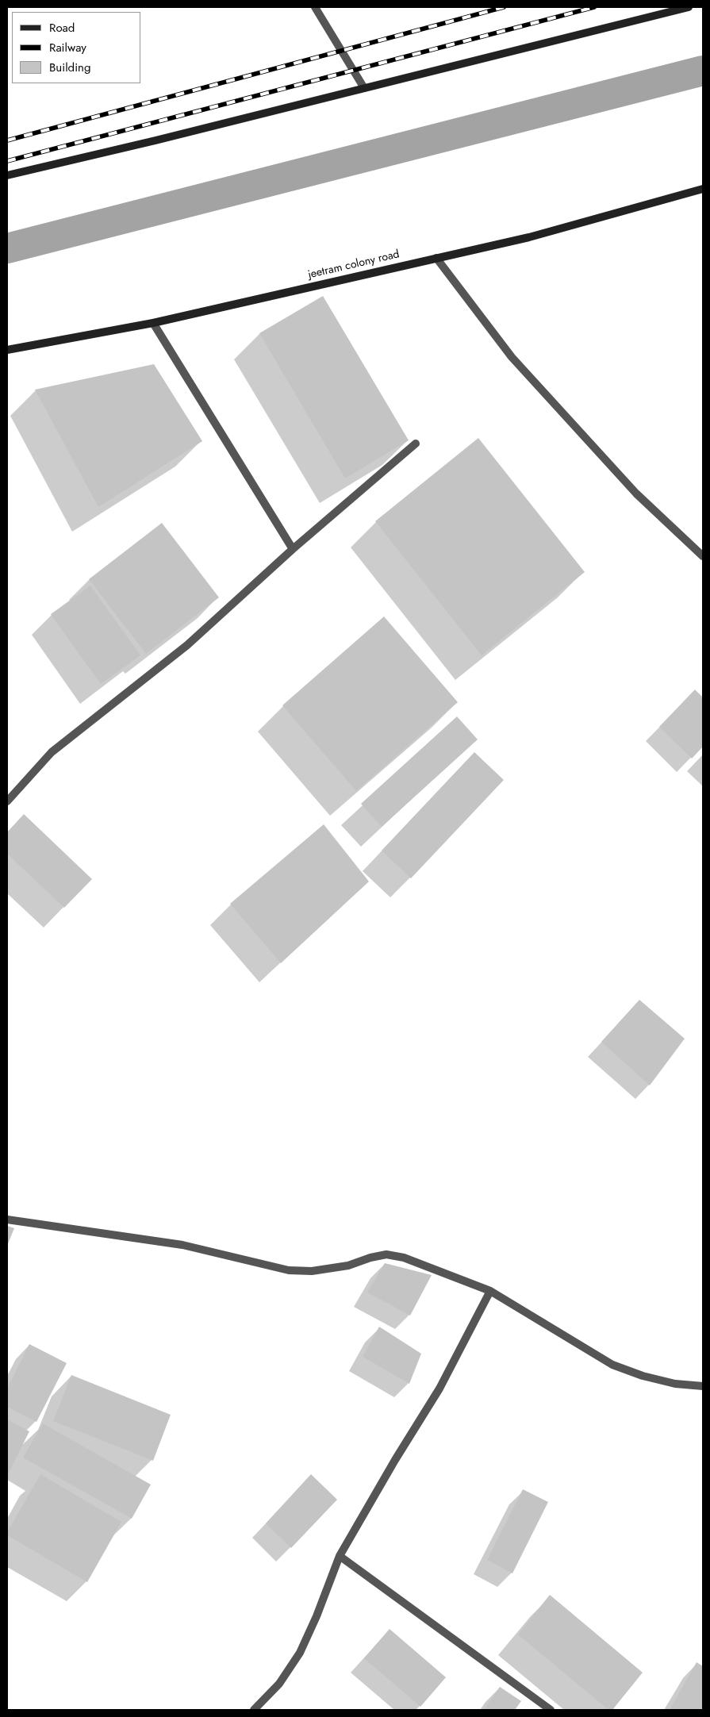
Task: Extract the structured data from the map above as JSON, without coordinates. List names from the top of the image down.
{
  "streets": {
    "street": ["jeetram colony road"]
  },
  "legend": ["Road", "Railway", "Building"]
}
